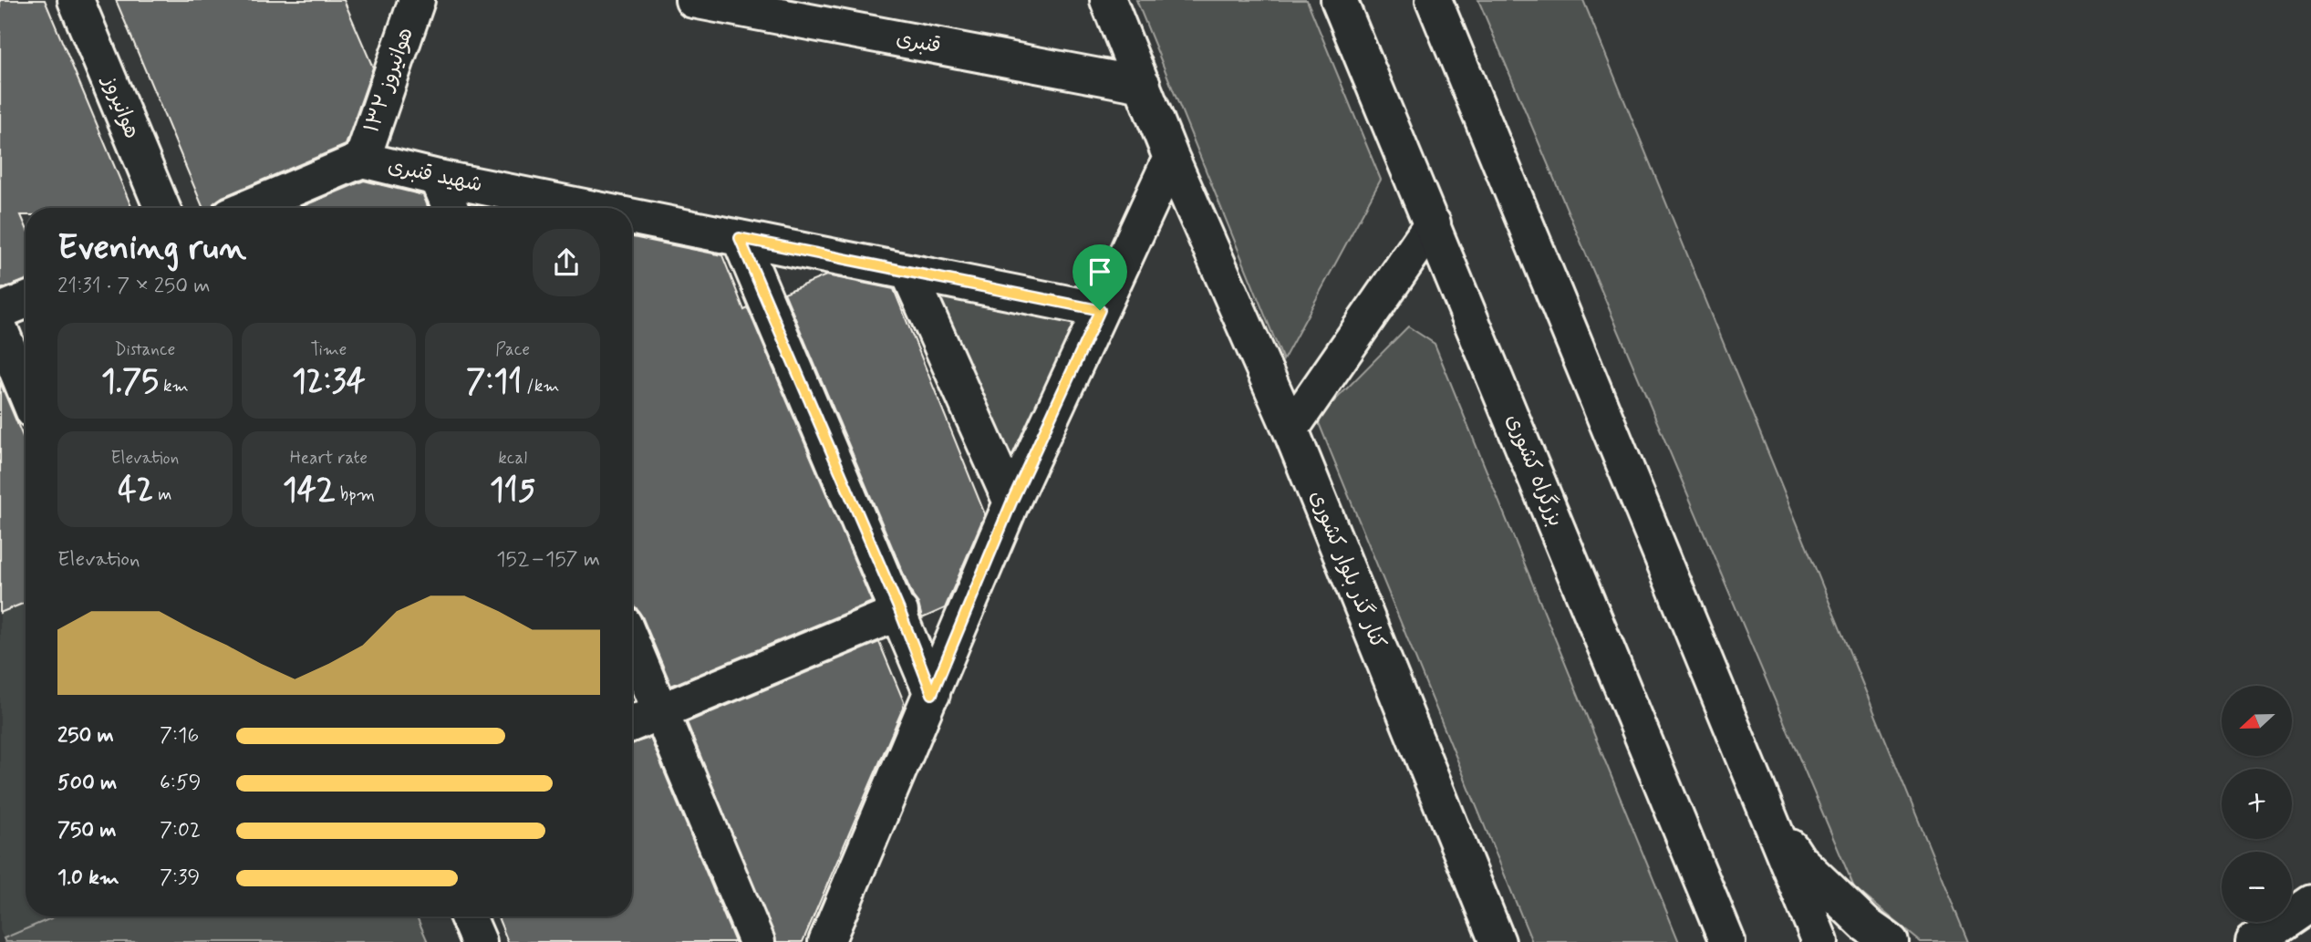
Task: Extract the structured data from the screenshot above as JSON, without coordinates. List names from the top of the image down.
{
  "streets": {
    "main road": [
      "قنبری",
      "هوانیروز ۱۳۲",
      "هوانیروز",
      "شهید قنبری",
      "بزرگراه کشوری",
      "کنار گذر بلوار کشوری"
    ]
  },
  "crossings": [
    ["قنبری", "کنار گذر بلوار کشوری"],
    ["هوانیروز ۱۳۲", "شهید قنبری"]
  ],
  "north": "left",
  "page": {
    "heading": ["Evening run", "21:31 · 7 × 250 m"],
    "stats": [
      ["Distance", "1.75 km"],
      ["Time", "12:34"],
      ["Pace", "7:11 /km"],
      ["Elevation", "42 m"],
      ["Heart rate", "142 bpm"],
      ["kcal", "115"]
    ],
    "chart": ["Elevation", "152–157 m"],
    "map_buttons": ["+", "−"],
    "list": [
      {
        "name": "250 m",
        "note": "7:16"
      },
      {
        "name": "500 m",
        "note": "6:59"
      },
      {
        "name": "750 m",
        "note": "7:02"
      },
      {
        "name": "1.0 km",
        "note": "7:39"
      }
    ]
  }
}
